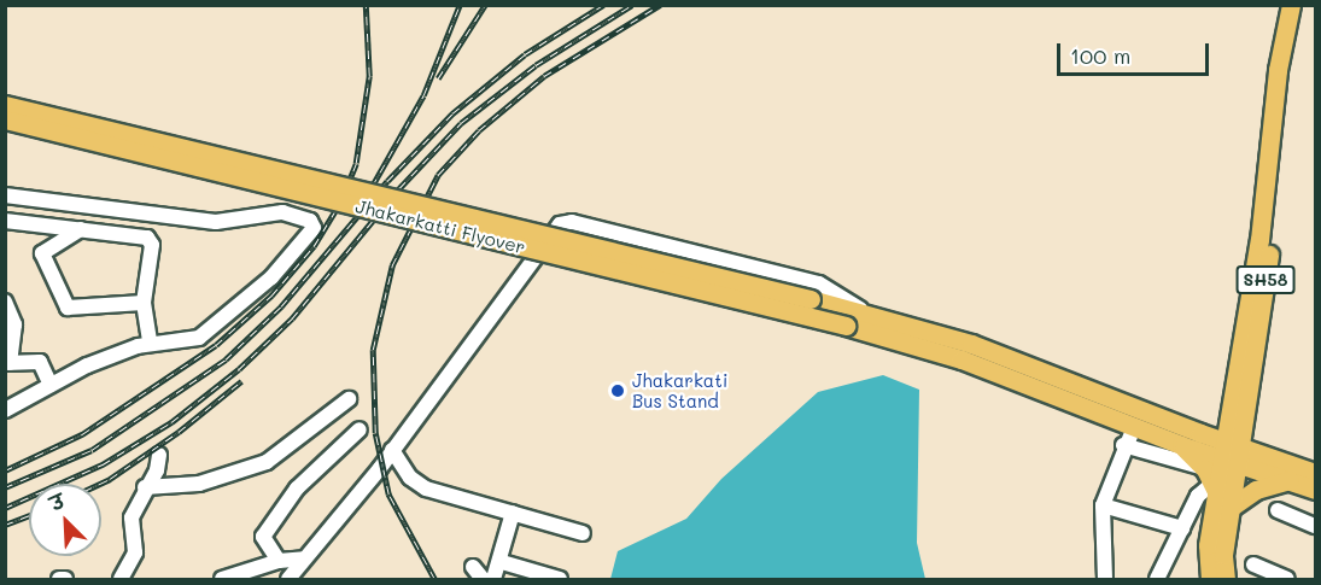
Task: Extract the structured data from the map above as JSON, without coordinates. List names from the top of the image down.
{
  "streets": {
    "main road": ["Jhakarkatti Flyover", "SH58"]
  },
  "crossings": [
    ["Jhakarkatti Flyover", "SH58"]
  ],
  "places": ["Jhakarkati Bus Stand"],
  "scale_bar": "100 m",
  "north": "top left"
}
